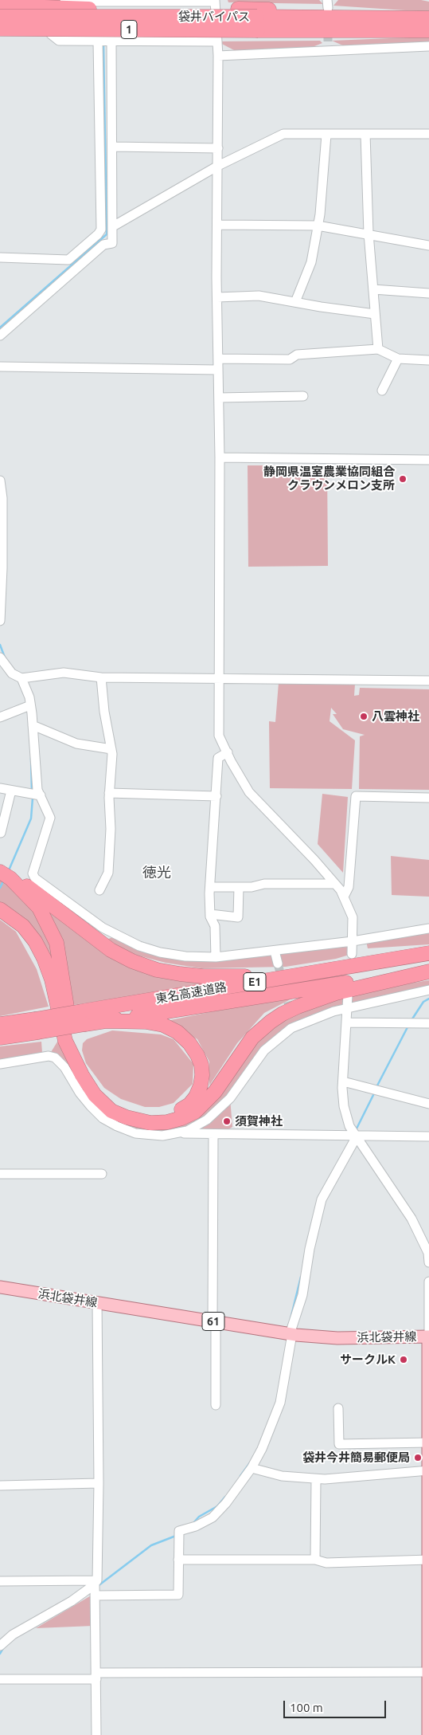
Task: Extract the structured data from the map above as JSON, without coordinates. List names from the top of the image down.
{
  "streets": {
    "highway": [
      "袋井バイパス",
      "1",
      "E1",
      "東名高速道路"
    ],
    "main road": ["浜北袋井線", "61"]
  },
  "districts": ["徳光"],
  "places": [
    "静岡県温室農業協同組合 クラウンメロン支所",
    "八雲神社",
    "須賀神社",
    "サークルK",
    "袋井今井簡易郵便局"
  ],
  "scale_bar": "100 m"
}
